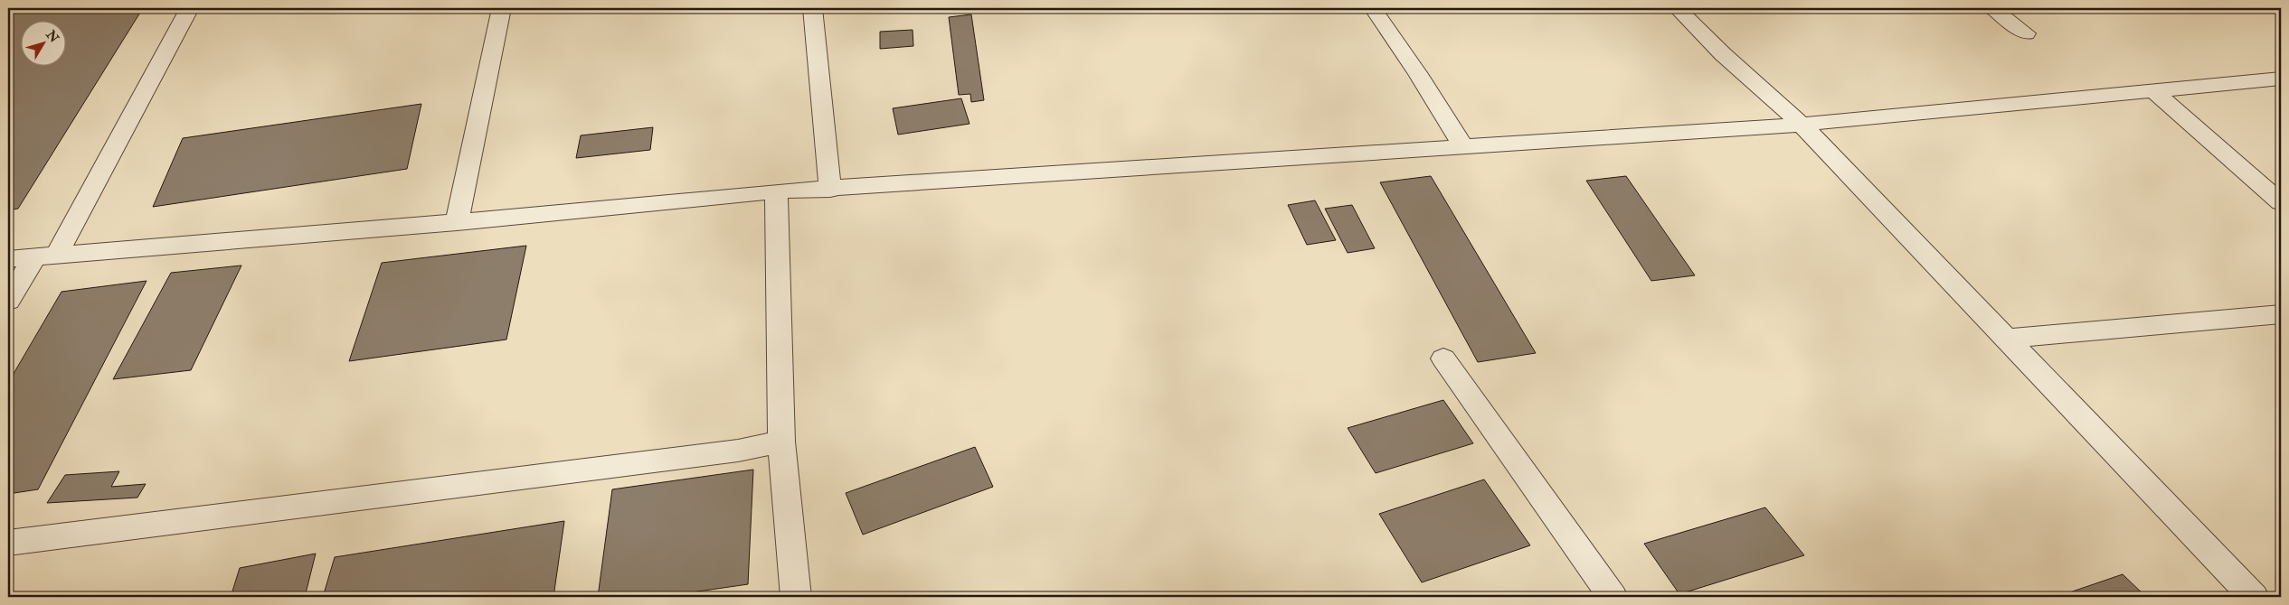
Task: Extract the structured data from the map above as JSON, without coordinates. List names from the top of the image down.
{
  "north": "top right"
}
